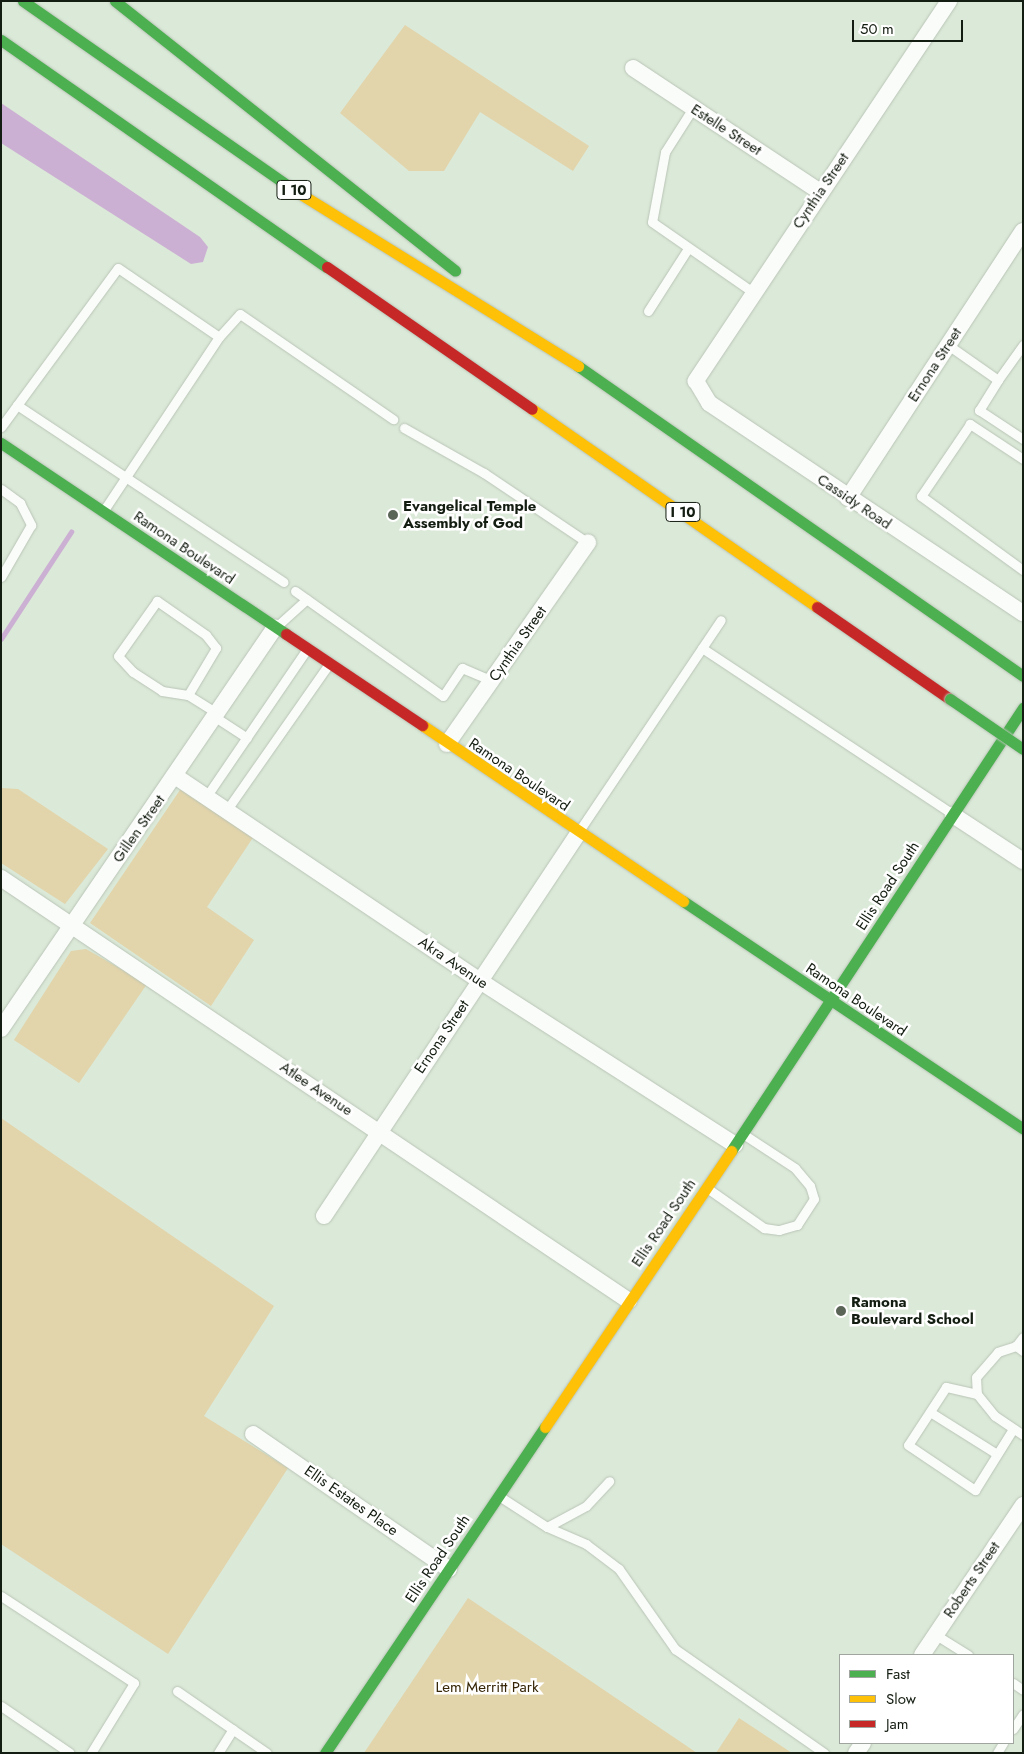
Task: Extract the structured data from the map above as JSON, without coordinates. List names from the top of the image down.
{
  "streets": {
    "main road": ["I 10", "Ramona Boulevard", "Ellis Road South"],
    "street": [
      "Estelle Street",
      "Cynthia Street",
      "Ernona Street",
      "Cassidy Road",
      "Gillen Street",
      "Akra Avenue",
      "Atlee Avenue",
      "Ellis Estates Place",
      "Roberts Street"
    ]
  },
  "crossings": [
    ["Estelle Street", "Cynthia Street"],
    ["Cynthia Street", "Cassidy Road"],
    ["Cynthia Street", "Ramona Boulevard"],
    ["Ernona Street", "Cassidy Road"],
    ["Ernona Street", "Ramona Boulevard"],
    ["Ernona Street", "Akra Avenue"],
    ["Ernona Street", "Atlee Avenue"],
    ["Ramona Boulevard", "Gillen Street"],
    ["Ramona Boulevard", "Ellis Road South"],
    ["Gillen Street", "Akra Avenue"],
    ["Gillen Street", "Atlee Avenue"],
    ["Ellis Road South", "Akra Avenue"],
    ["Ellis Road South", "Atlee Avenue"],
    ["Ellis Road South", "Ellis Estates Place"]
  ],
  "parks": ["Lem Merritt Park"],
  "places": ["Evangelical Temple Assembly of God", "Ramona Boulevard School"],
  "legend": ["Fast", "Slow", "Jam"],
  "scale_bar": "50 m"
}
